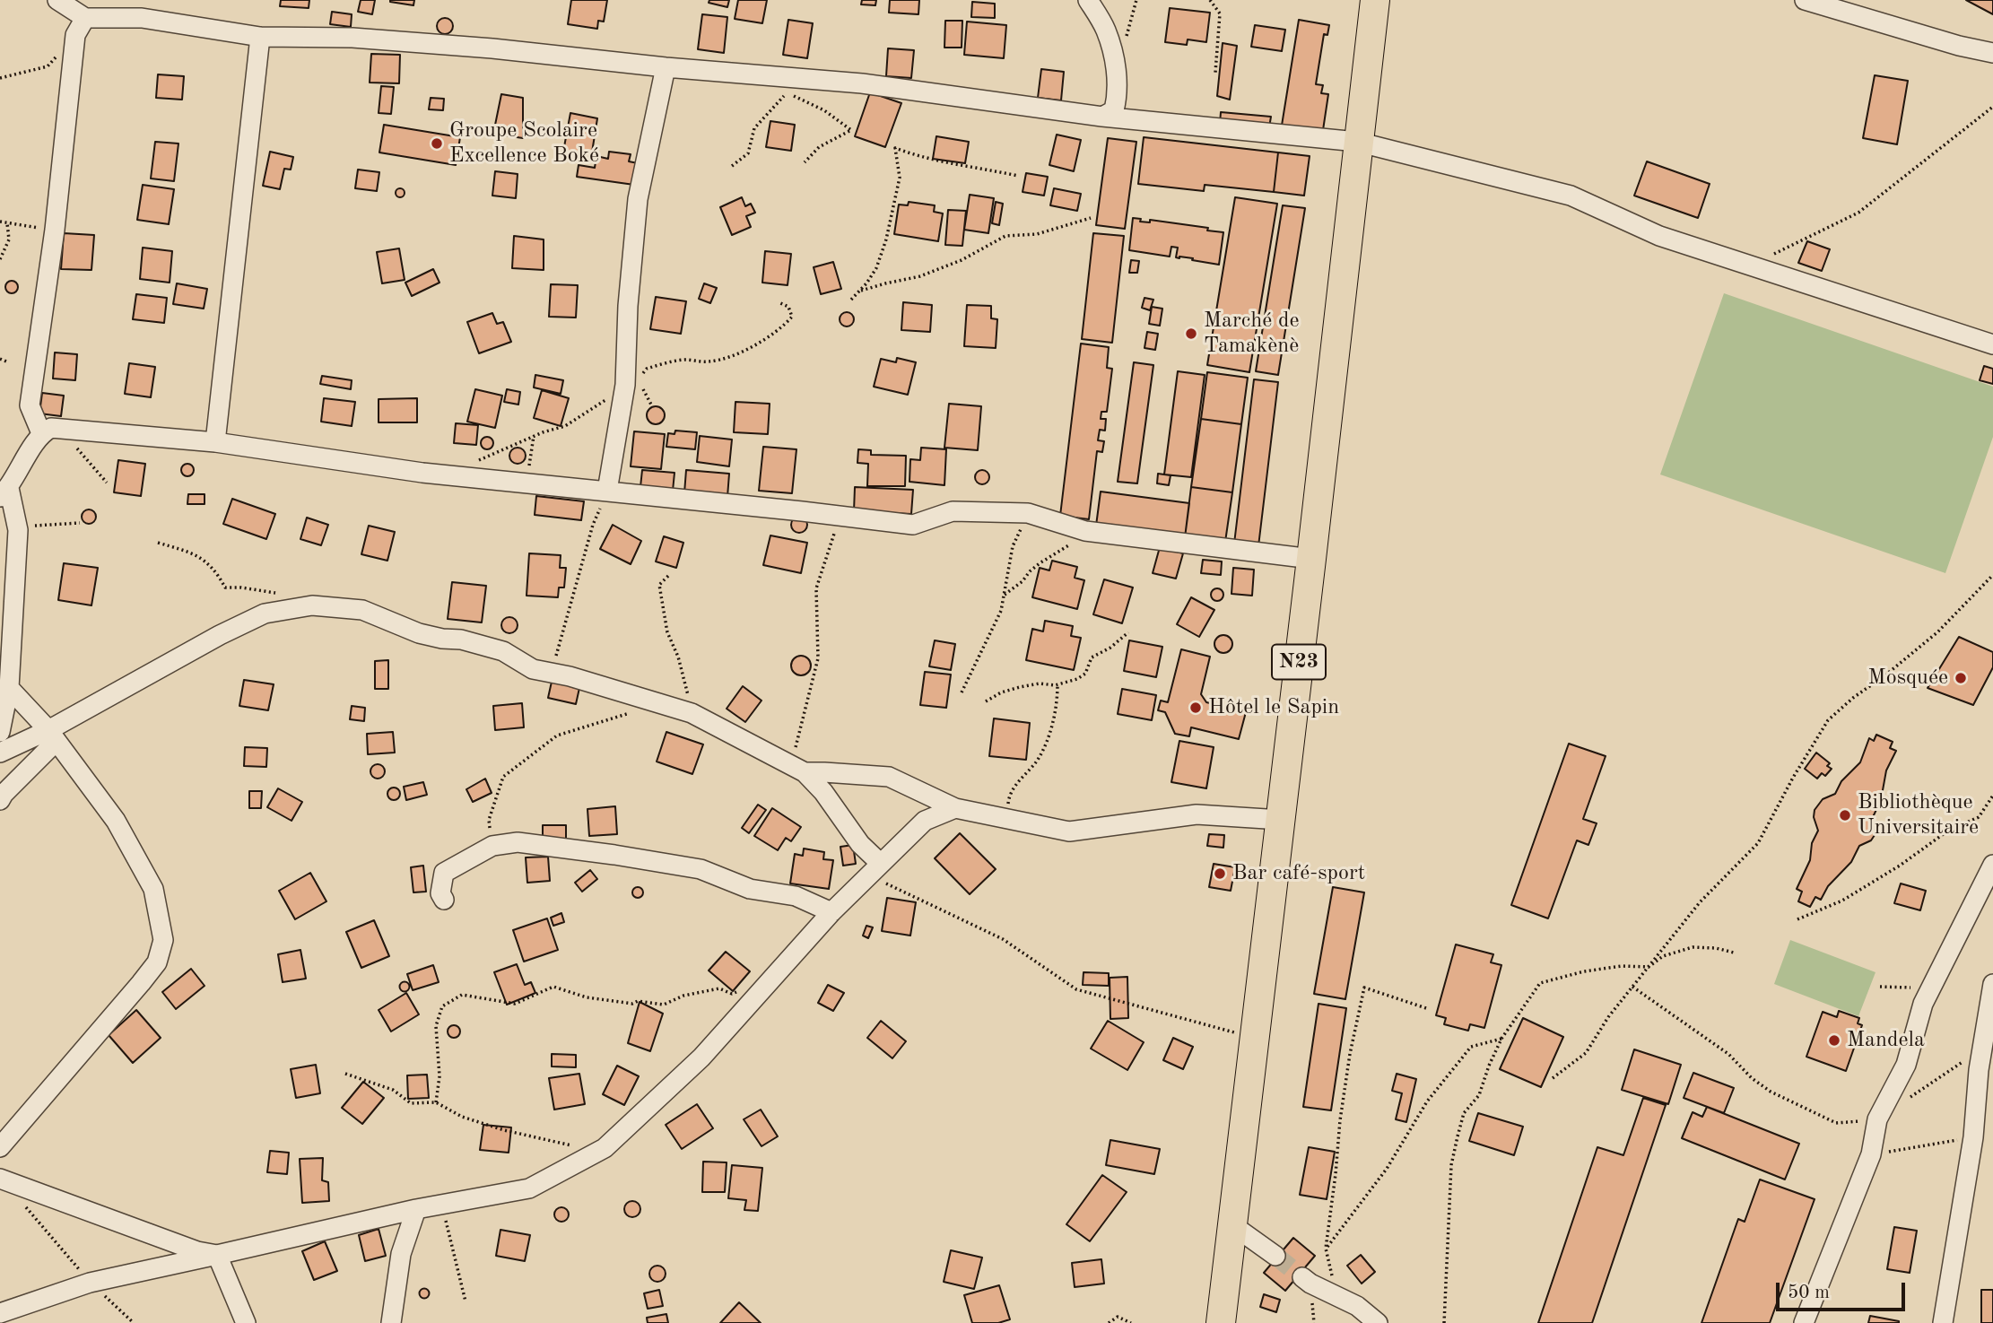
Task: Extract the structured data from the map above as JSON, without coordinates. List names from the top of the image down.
{
  "streets": {
    "highway": ["N23"]
  },
  "places": [
    "Groupe Scolaire Excellence Boké",
    "Marché de Tamakènè",
    "Mosquée",
    "Hôtel le Sapin",
    "Bibliothèque Universitaire",
    "Bar café-sport",
    "Mandela"
  ],
  "scale_bar": "50 m"
}
